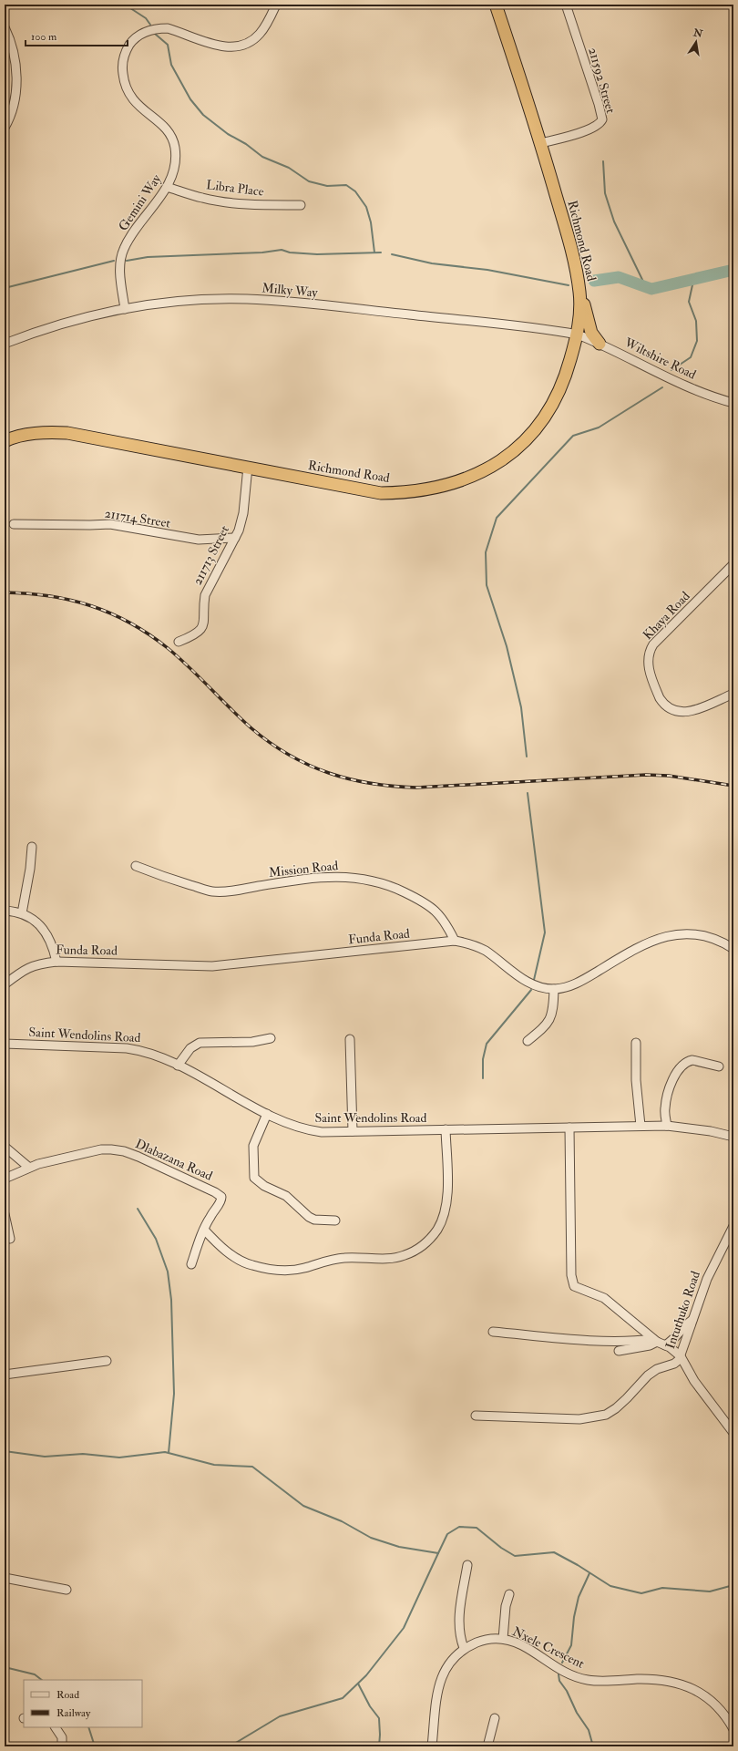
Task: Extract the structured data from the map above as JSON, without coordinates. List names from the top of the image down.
{
  "streets": {
    "highway": ["Richmond Road"],
    "street": [
      "211592 Street",
      "Libra Place",
      "Gemini Way",
      "Milky Way",
      "Wiltshire Road",
      "211714 Street",
      "211713 Street",
      "Khaya Road",
      "Mission Road",
      "Funda Road",
      "Saint Wendolins Road",
      "Dlabazana Road",
      "Intuthuko Road",
      "Nxele Crescent"
    ]
  },
  "crossings": [
    ["211592 Street", "Richmond Road"],
    ["Libra Place", "Gemini Way"],
    ["Gemini Way", "Milky Way"],
    ["Richmond Road", "Milky Way"],
    ["Richmond Road", "Wiltshire Road"],
    ["Richmond Road", "211713 Street"],
    ["Milky Way", "Wiltshire Road"],
    ["211714 Street", "211713 Street"],
    ["Mission Road", "Funda Road"]
  ],
  "legend": ["Road", "Railway"],
  "scale_bar": "100 m",
  "north": "top"
}
